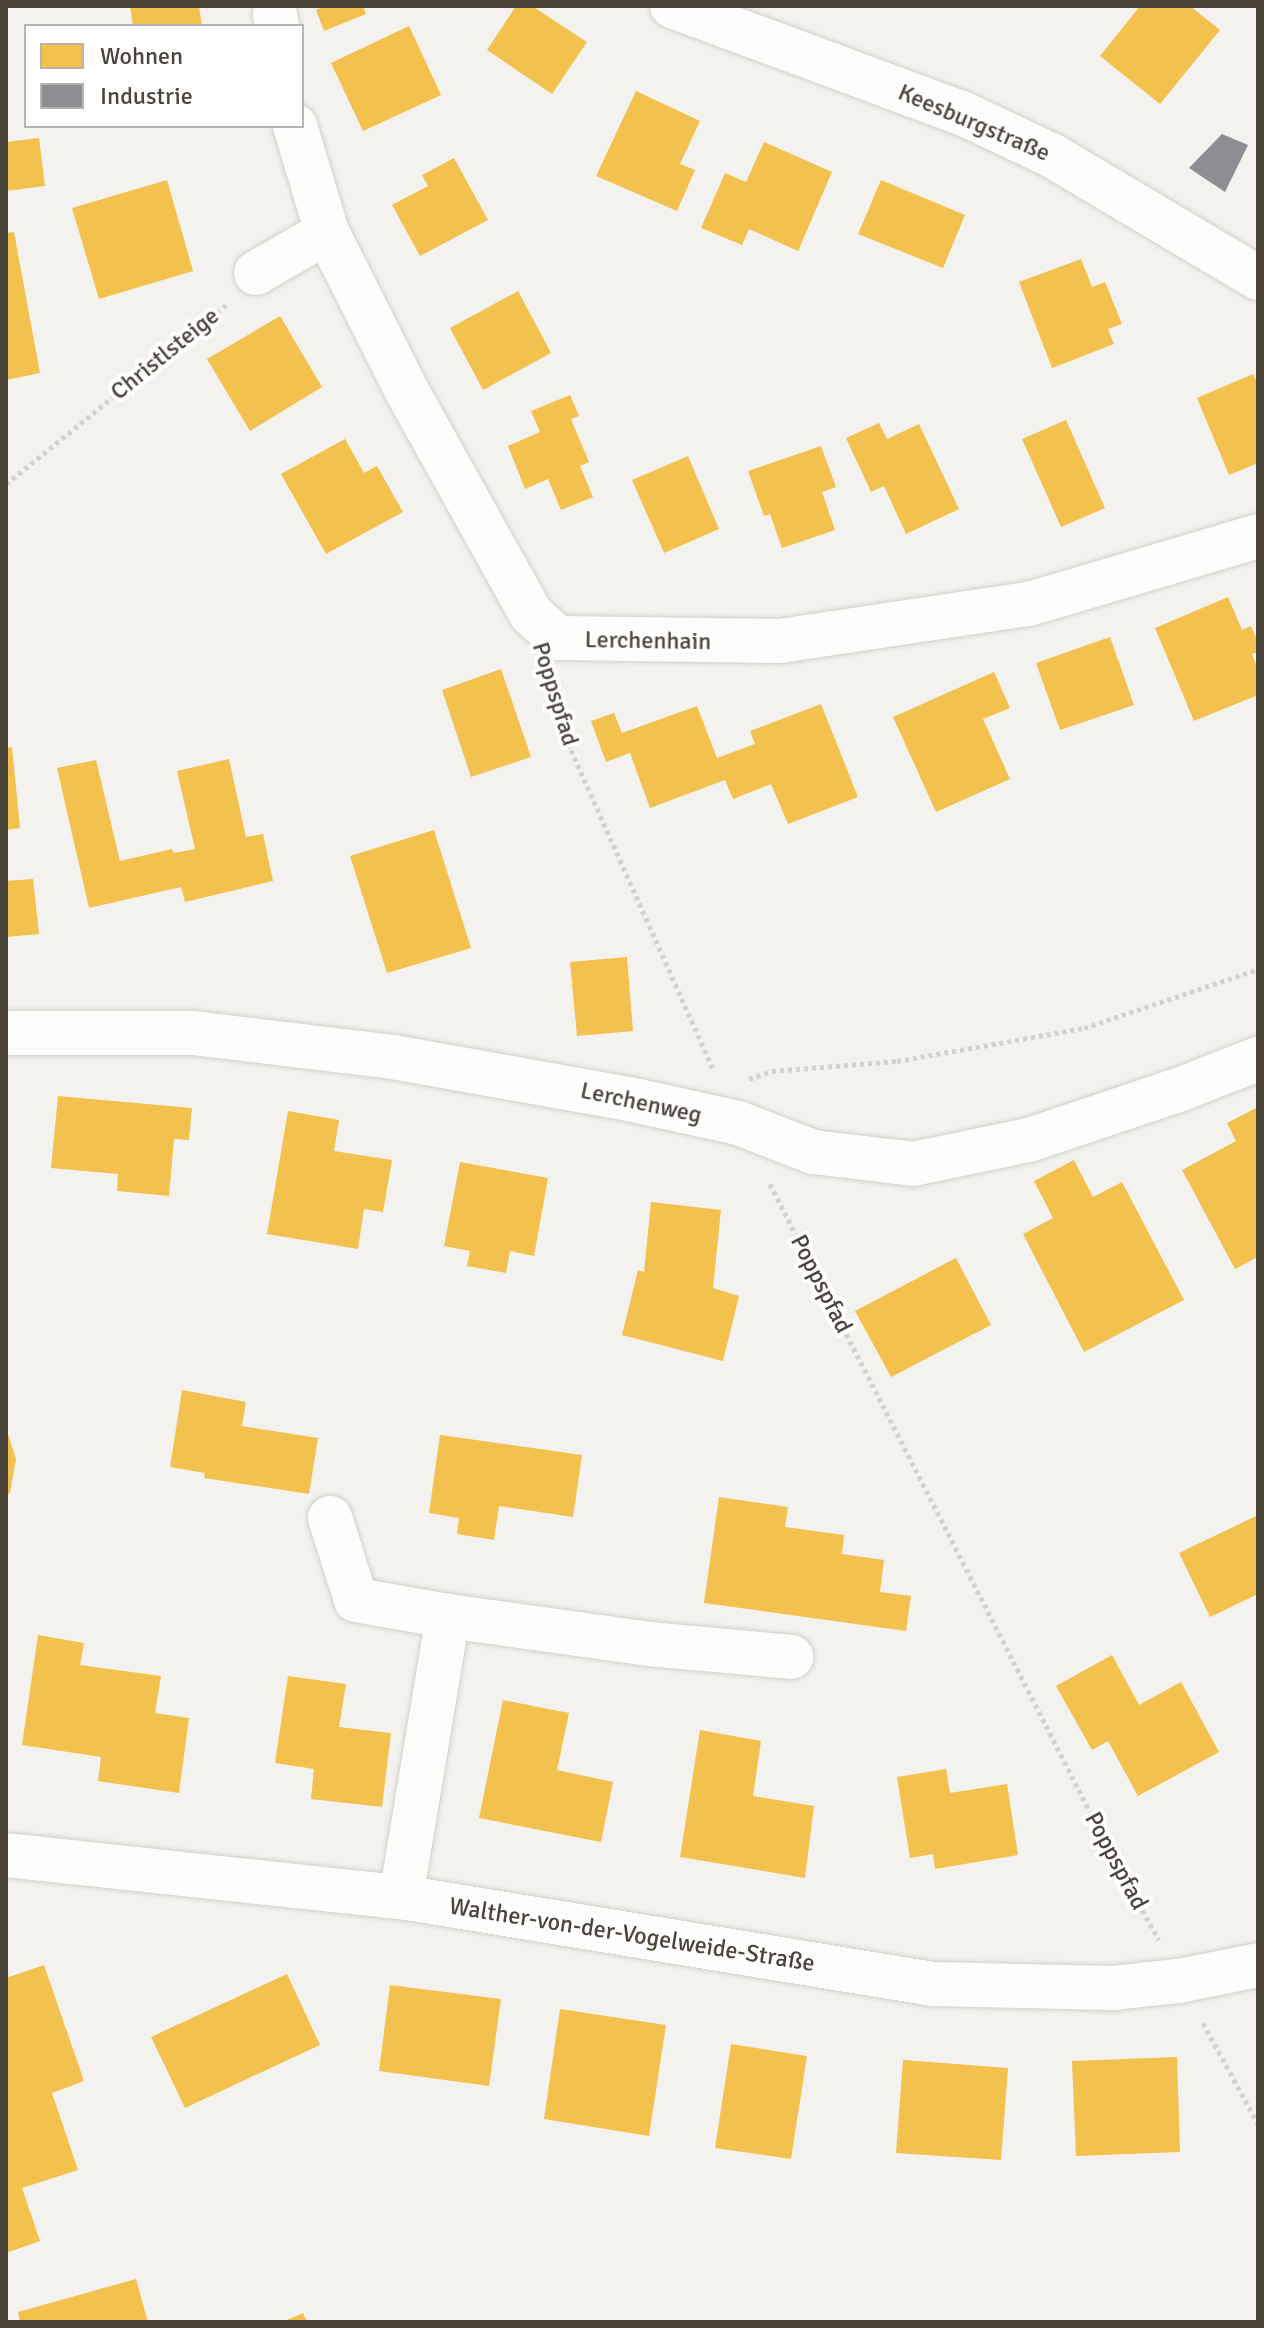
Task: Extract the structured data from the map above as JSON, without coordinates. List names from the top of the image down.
{
  "streets": {
    "street": [
      "Keesburgstraße",
      "Lerchenhain",
      "Lerchenweg",
      "Walther-von-der-Vogelweide-Straße"
    ],
    "path": ["Christlsteige", "Poppspfad"]
  },
  "crossings": [
    ["Lerchenhain", "Poppspfad"],
    ["Poppspfad", "Lerchenweg"]
  ],
  "legend": ["Wohnen", "Industrie"]
}
